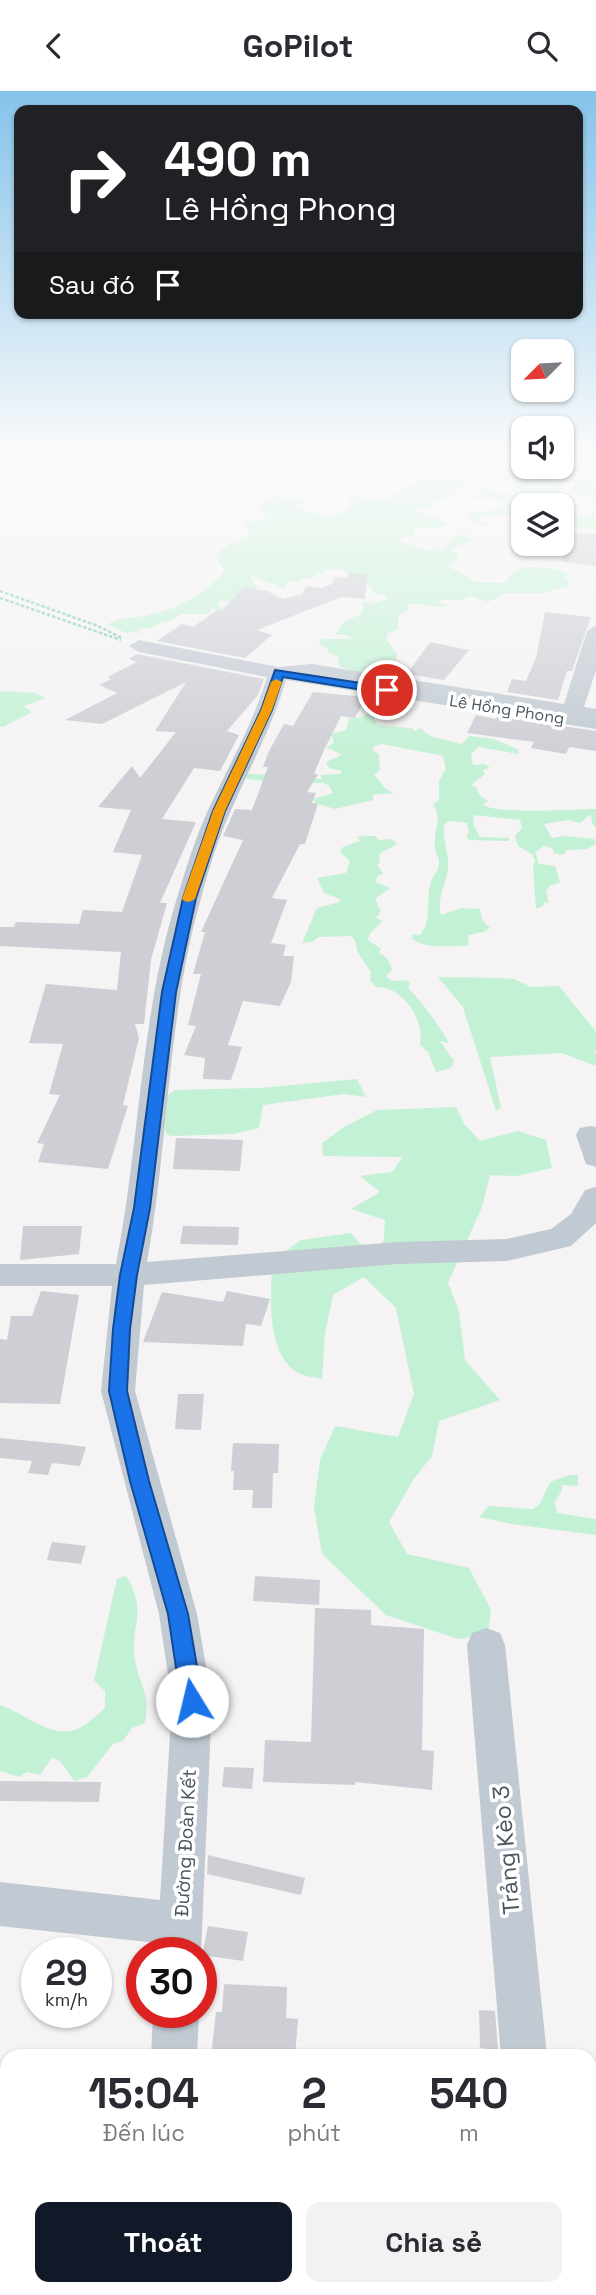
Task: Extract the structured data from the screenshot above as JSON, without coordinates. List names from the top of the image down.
{
  "streets": {
    "street": ["Lê Hồng Phong", "Đường Đoàn Kết", "Trảng Kèo 3"]
  },
  "crossings": [
    ["Lê Hồng Phong", "Đường Đoàn Kết"]
  ],
  "north": "bottom left",
  "page": {
    "header": "GoPilot",
    "turn": ["490 m", "Lê Hồng Phong"],
    "then": "Sau đó",
    "speed": "29 km/h",
    "limit": "30",
    "eta": [
      "15:04",
      "Đến lúc",
      "2",
      "phút",
      "540",
      "m"
    ],
    "buttons": ["Thoát", "Chia sẻ"]
  }
}
